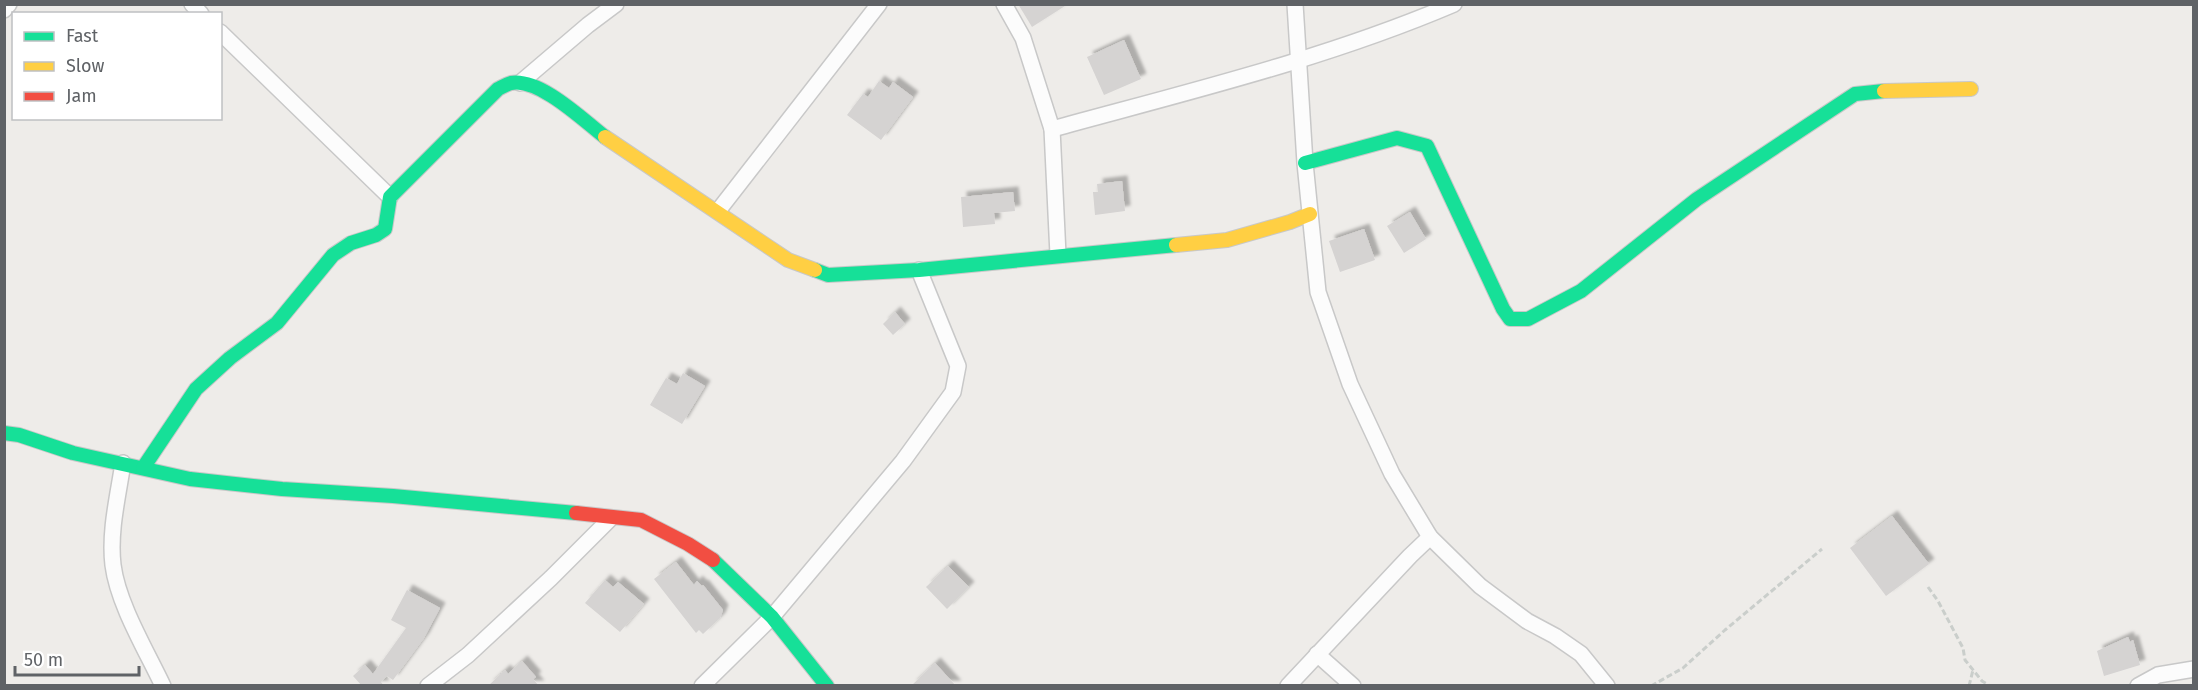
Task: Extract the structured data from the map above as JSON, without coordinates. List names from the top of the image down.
{
  "legend": ["Fast", "Slow", "Jam"],
  "scale_bar": "50 m"
}
